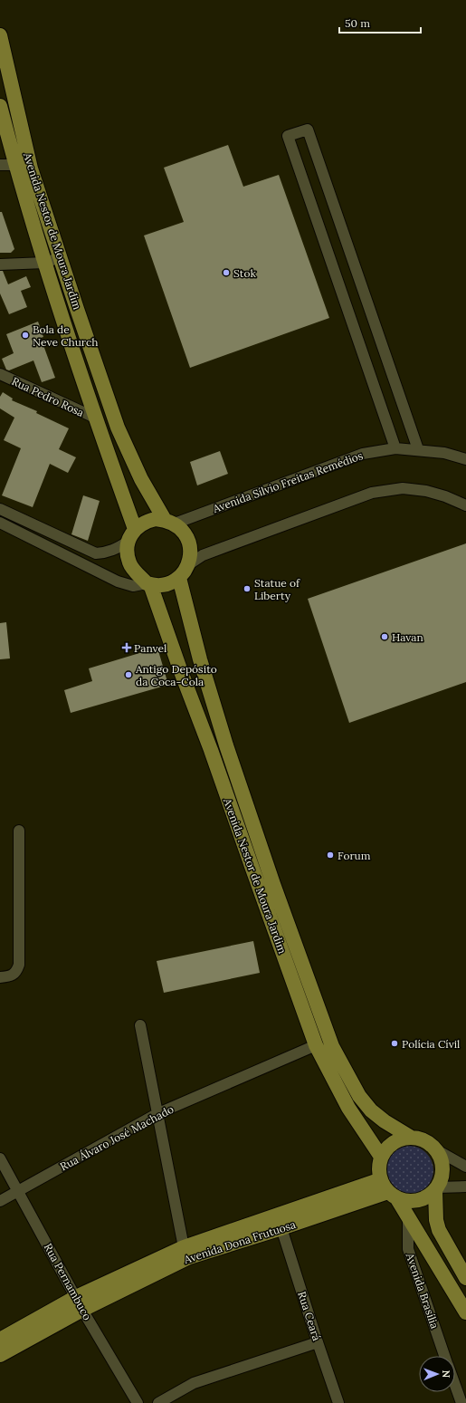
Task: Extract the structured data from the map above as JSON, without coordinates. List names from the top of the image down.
{
  "streets": {
    "main road": ["Avenida Nestor de Moura Jardim", "Avenida Dona Frutuosa"],
    "street": [
      "Rua Pedro Rosa",
      "Avenida Sílvio Freitas Remédios",
      "Rua Álvaro José Machado",
      "Rua Pernambuco",
      "Avenida Brasília",
      "Rua Ceará"
    ]
  },
  "crossings": [
    ["Avenida Nestor de Moura Jardim", "Rua Pedro Rosa"],
    ["Avenida Nestor de Moura Jardim", "Avenida Sílvio Freitas Remédios"],
    ["Avenida Nestor de Moura Jardim", "Rua Álvaro José Machado"],
    ["Avenida Nestor de Moura Jardim", "Avenida Dona Frutuosa"],
    ["Rua Álvaro José Machado", "Rua Pernambuco"],
    ["Avenida Dona Frutuosa", "Rua Pernambuco"],
    ["Avenida Dona Frutuosa", "Rua Ceará"]
  ],
  "places": {
    "other": [
      "Stok",
      "Bola de Neve Church",
      "Statue of Liberty",
      "Havan",
      "Antigo Depósito da Coca-Cola",
      "Forum",
      "Polícia Cívil"
    ],
    "health": ["Panvel"]
  },
  "scale_bar": "50 m",
  "north": "right"
}
